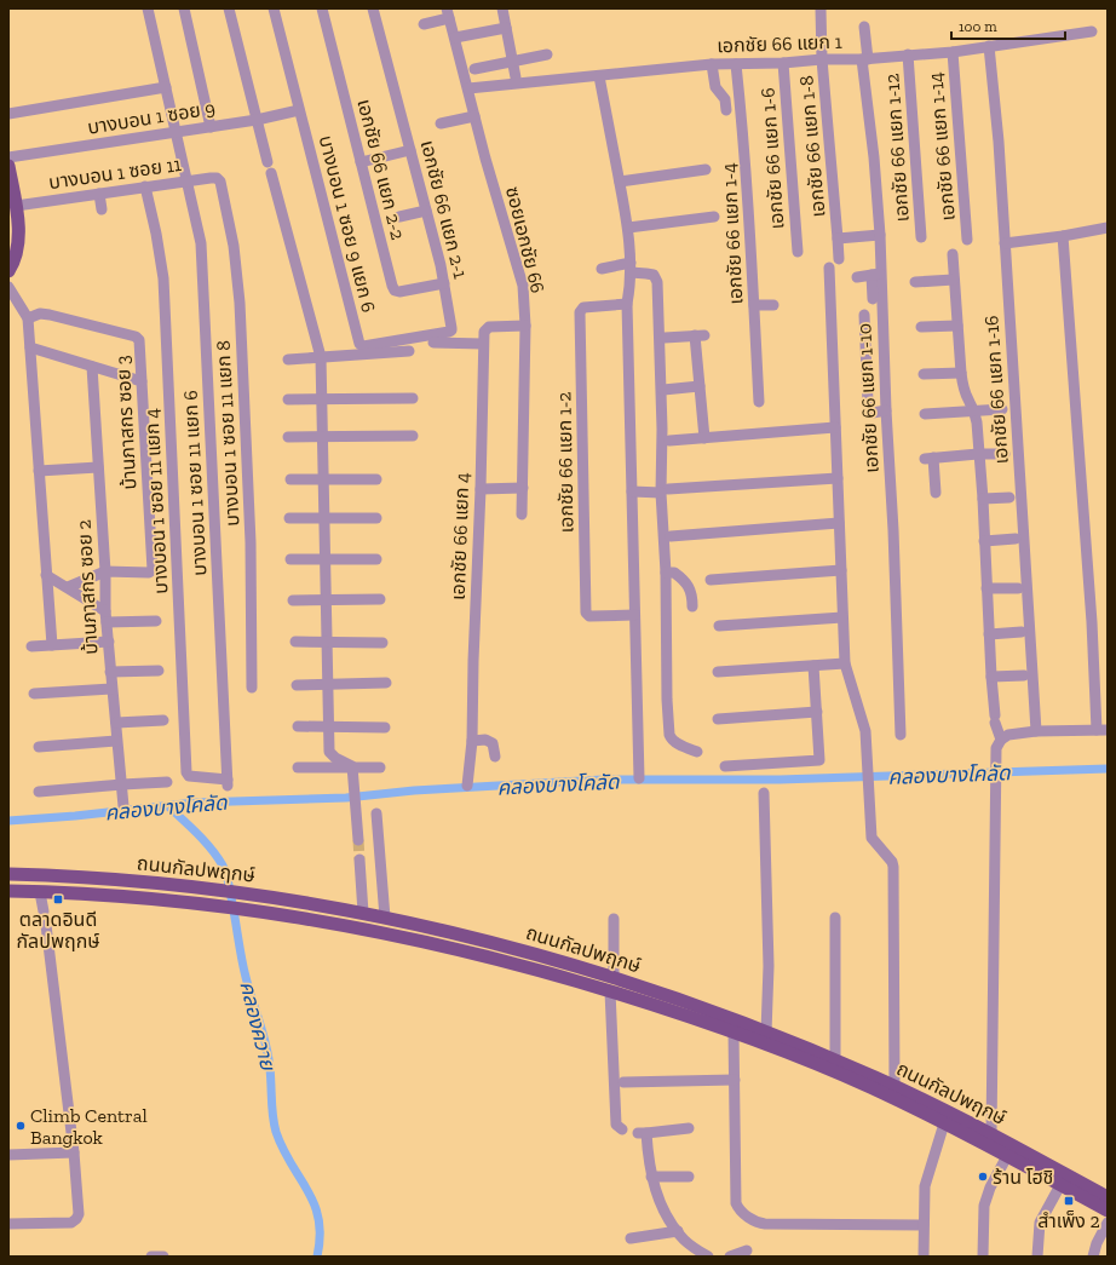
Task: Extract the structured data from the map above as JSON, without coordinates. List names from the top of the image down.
{
  "streets": {
    "main road": ["ถนนกัลปพฤกษ์"],
    "street": [
      "เอกชัย 66 แยก 1",
      "บางบอน 1 ซอย 9",
      "เอกชัย 66 แยก 1-8",
      "เอกชัย 66 แยก 1-14",
      "เอกชัย 66 แยก 1-12",
      "เอกชัย 66 แยก 1-6",
      "เอกชัย 66 แยก 2-2",
      "บางบอน 1 ซอย 11",
      "เอกชัย 66 แยก 2-1",
      "บางบอน 1 ซอย 9 แยก 6",
      "เอกชัย 66 แยก 1-4",
      "ซอยเอกชัย 66",
      "เอกชัย 66 แยก 1-16",
      "เอกชัย 66 แยก 1-10",
      "บ้านภาสกร ซอย 3",
      "บางบอน 1 ซอย 11 แยก 8",
      "เอกชัย 66 แยก 1-2",
      "บางบอน 1 ซอย 11 แยก 6",
      "บางบอน 1 ซอย 11 แยก 4",
      "เอกชัย 66 แยก 4",
      "บ้านภาสกร ซอย 2"
    ]
  },
  "crossings": [
    ["เอกชัย 66 แยก 1", "เอกชัย 66 แยก 1-8"],
    ["เอกชัย 66 แยก 1", "เอกชัย 66 แยก 1-14"],
    ["เอกชัย 66 แยก 1", "เอกชัย 66 แยก 1-12"],
    ["เอกชัย 66 แยก 1", "เอกชัย 66 แยก 1-6"],
    ["เอกชัย 66 แยก 1", "เอกชัย 66 แยก 1-4"],
    ["เอกชัย 66 แยก 1", "ซอยเอกชัย 66"],
    ["เอกชัย 66 แยก 1", "เอกชัย 66 แยก 1-16"],
    ["เอกชัย 66 แยก 1", "เอกชัย 66 แยก 1-10"],
    ["บางบอน 1 ซอย 9", "บางบอน 1 ซอย 9 แยก 6"],
    ["บางบอน 1 ซอย 9", "บางบอน 1 ซอย 11 แยก 6"],
    ["เอกชัย 66 แยก 1-8", "เอกชัย 66 แยก 1-10"],
    ["เอกชัย 66 แยก 2-2", "เอกชัย 66 แยก 2-1"],
    ["บางบอน 1 ซอย 11", "บางบอน 1 ซอย 11 แยก 8"],
    ["บางบอน 1 ซอย 11", "บางบอน 1 ซอย 11 แยก 6"],
    ["บางบอน 1 ซอย 11", "บางบอน 1 ซอย 11 แยก 4"],
    ["เอกชัย 66 แยก 2-1", "บางบอน 1 ซอย 9 แยก 6"],
    ["บ้านภาสกร ซอย 3", "บ้านภาสกร ซอย 2"],
    ["บางบอน 1 ซอย 11 แยก 6", "บางบอน 1 ซอย 11 แยก 4"]
  ],
  "water": ["คลองบางโคลัด", "คลองควาย"],
  "places": {
    "transit": ["ตลาดอินดี กัลปพฤกษ์", "สำเพ็ง 2"],
    "other": ["Climb Central Bangkok", "ร้าน โฮชิ"]
  },
  "scale_bar": "100 m"
}
